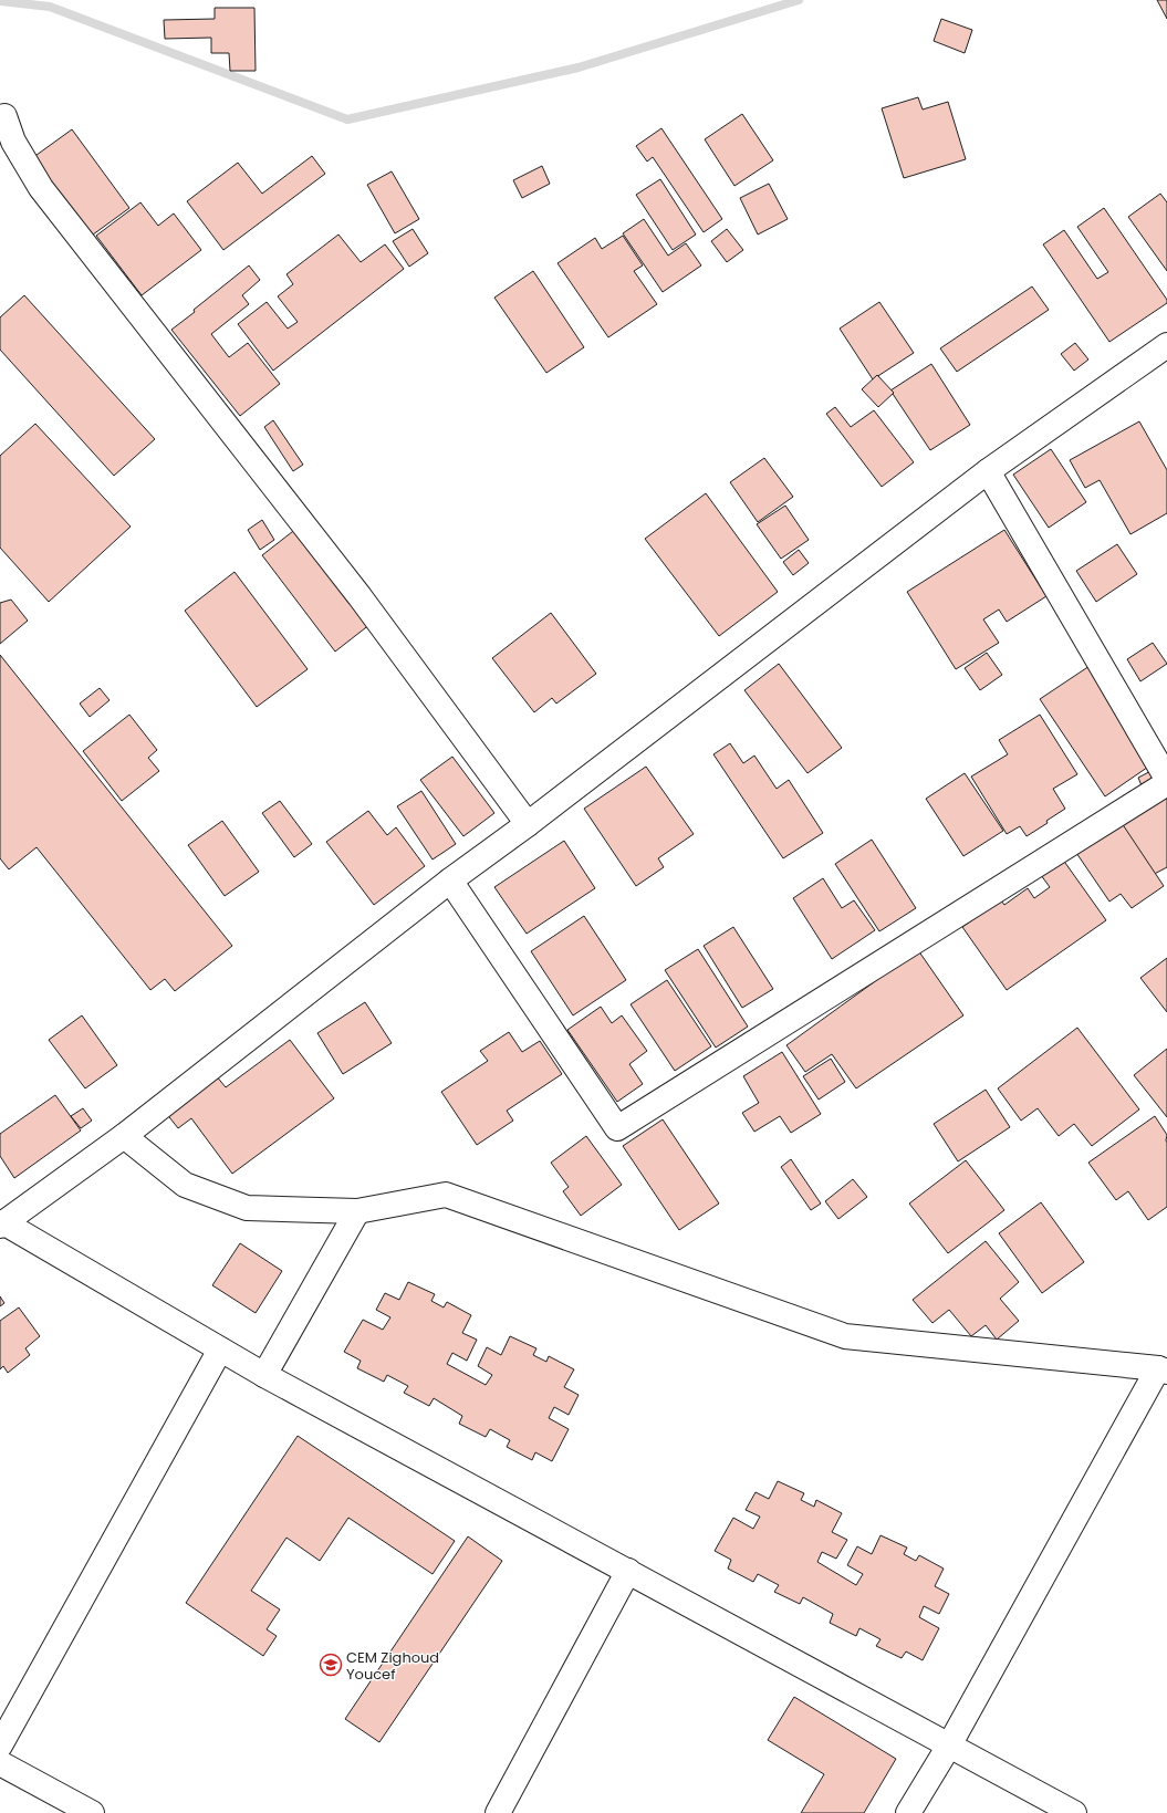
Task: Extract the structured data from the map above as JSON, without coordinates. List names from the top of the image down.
{
  "places": {
    "school or university": ["CEM Zighoud Youcef"]
  }
}
